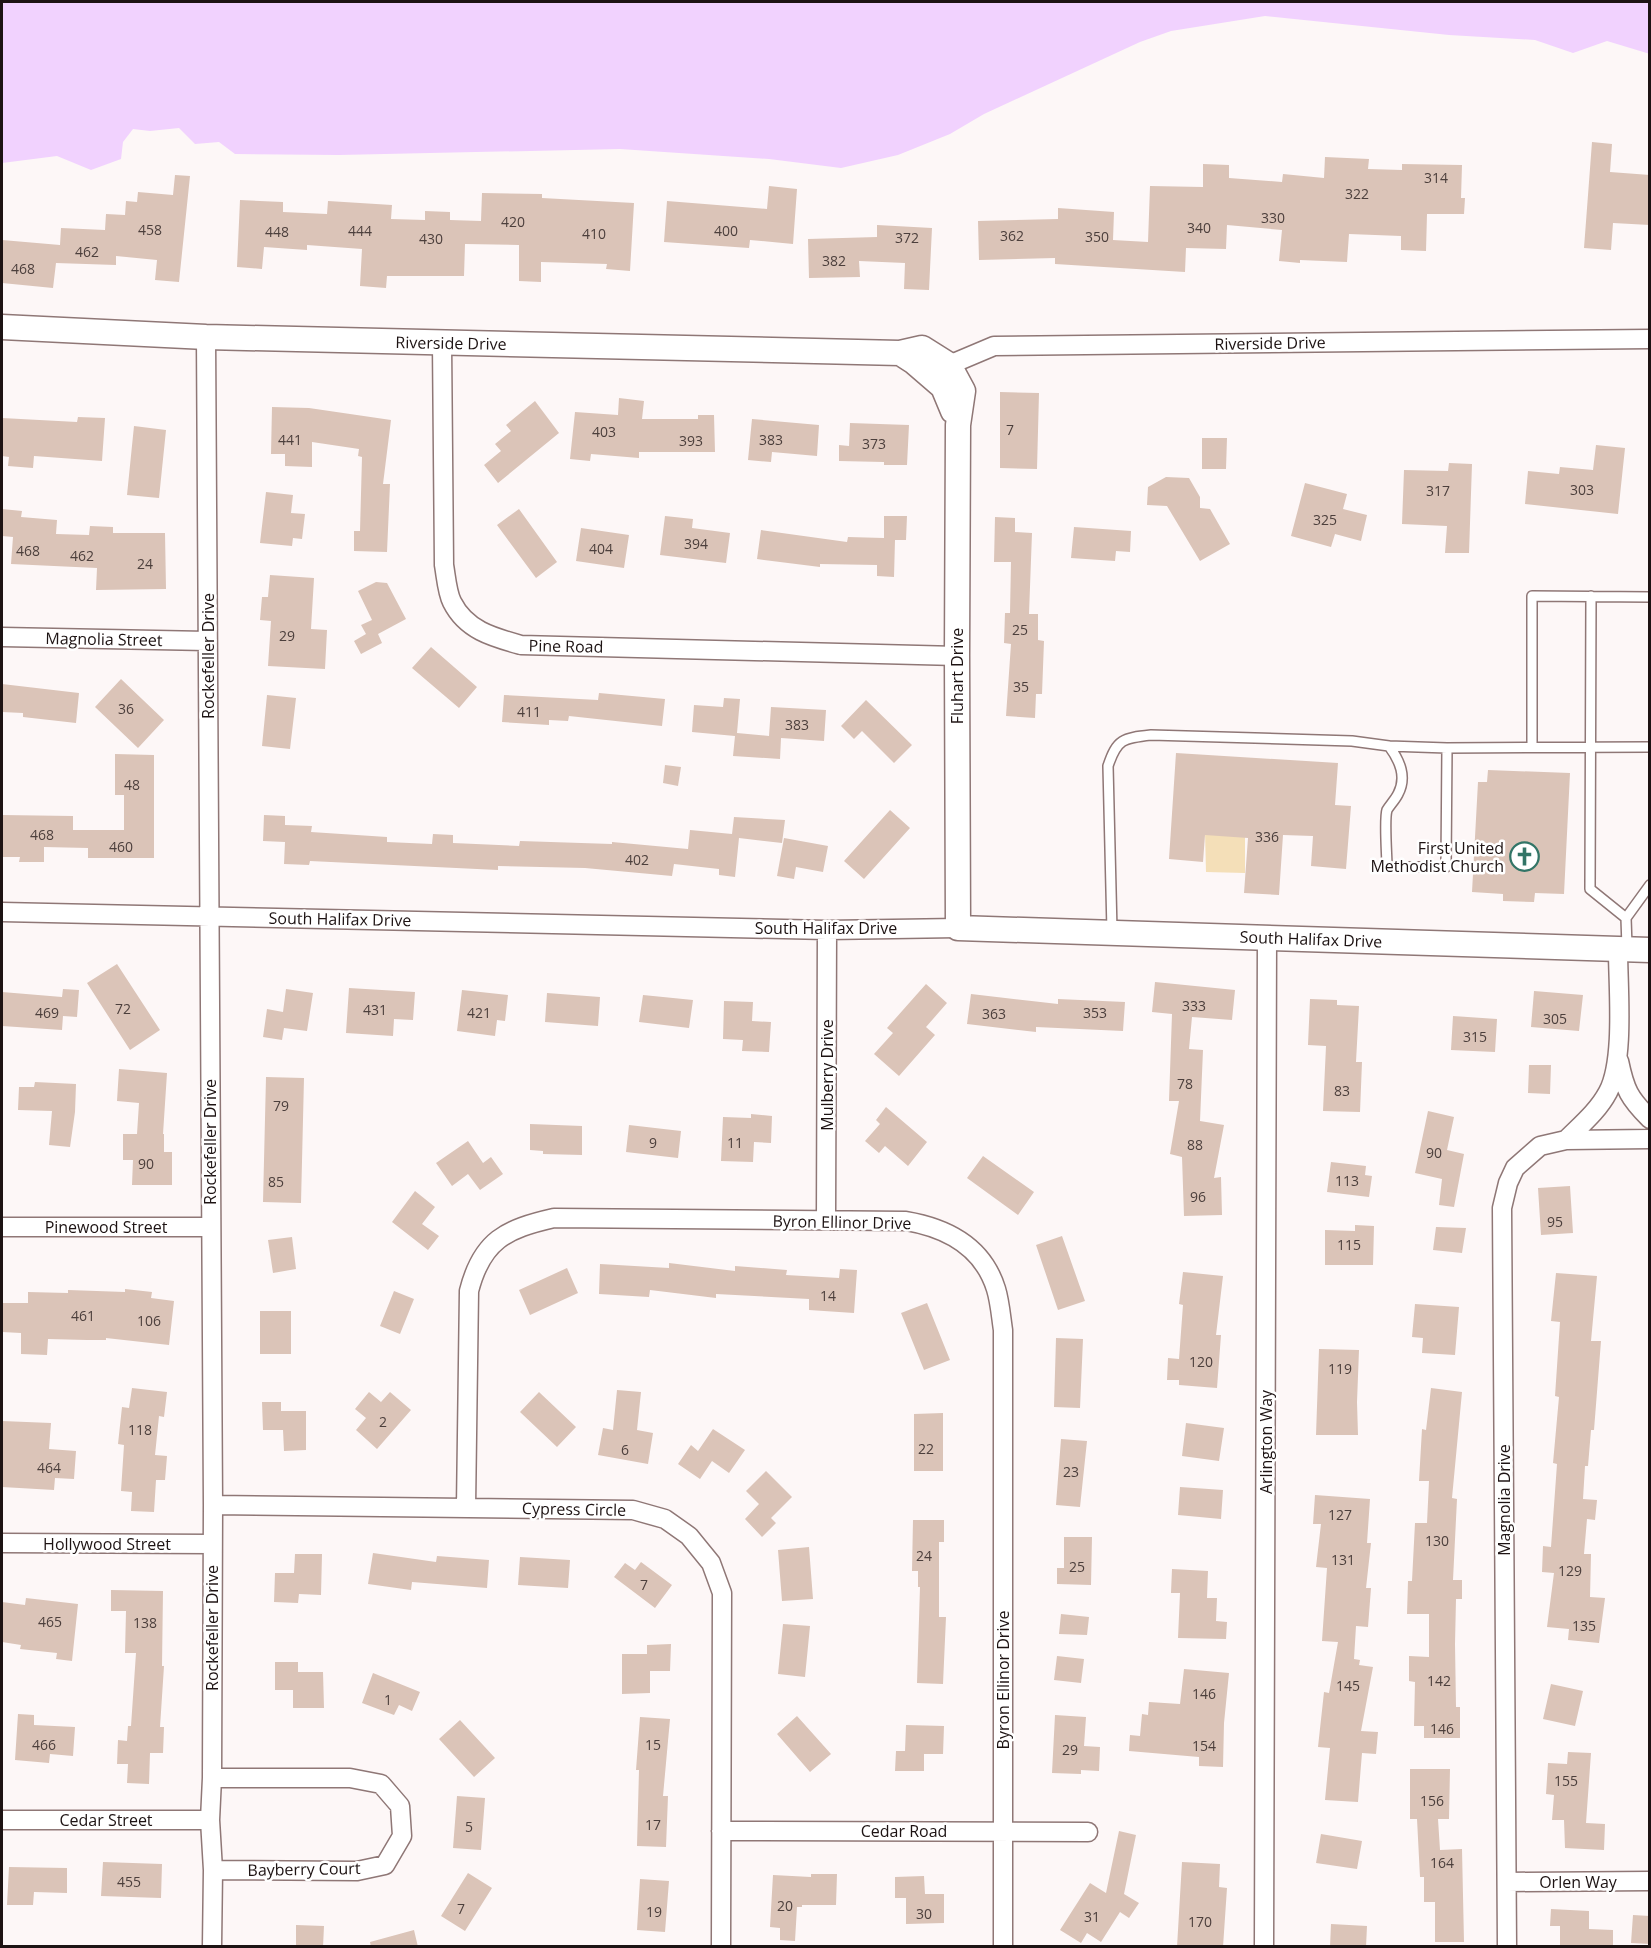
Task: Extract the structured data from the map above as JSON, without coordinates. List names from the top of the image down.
{
  "streets": {
    "street": [
      "Riverside Drive",
      "Magnolia Street",
      "Pine Road",
      "Rockefeller Drive",
      "Fluhart Drive",
      "South Halifax Drive",
      "Mulberry Drive",
      "Byron Ellinor Drive",
      "Pinewood Street",
      "Arlington Way",
      "Magnolia Drive",
      "Cypress Circle",
      "Hollywood Street",
      "Cedar Street",
      "Cedar Road",
      "Bayberry Court",
      "Orlen Way"
    ]
  },
  "crossings": [
    ["Riverside Drive", "Pine Road"],
    ["Riverside Drive", "Rockefeller Drive"],
    ["Riverside Drive", "Fluhart Drive"],
    ["Magnolia Street", "Rockefeller Drive"],
    ["Pine Road", "Fluhart Drive"],
    ["Rockefeller Drive", "South Halifax Drive"],
    ["Rockefeller Drive", "Pinewood Street"],
    ["Rockefeller Drive", "Cypress Circle"],
    ["Rockefeller Drive", "Hollywood Street"],
    ["Rockefeller Drive", "Cedar Street"],
    ["Rockefeller Drive", "Bayberry Court"],
    ["Fluhart Drive", "South Halifax Drive"],
    ["South Halifax Drive", "Mulberry Drive"],
    ["South Halifax Drive", "Arlington Way"],
    ["Mulberry Drive", "Byron Ellinor Drive"],
    ["Byron Ellinor Drive", "Cypress Circle"],
    ["Byron Ellinor Drive", "Cedar Road"],
    ["Magnolia Drive", "Orlen Way"],
    ["Cypress Circle", "Cedar Road"]
  ],
  "places": {
    "church": ["First United Methodist Church"]
  },
  "house_numbers": [
    "314",
    "322",
    "330",
    "420",
    "340",
    "458",
    "444",
    "400",
    "448",
    "410",
    "362",
    "350",
    "372",
    "430",
    "462",
    "382",
    "468",
    "7",
    "403",
    "441",
    "383",
    "393",
    "373",
    "303",
    "317",
    "325",
    "394",
    "404",
    "468",
    "462",
    "24",
    "25",
    "29",
    "35",
    "36",
    "411",
    "383",
    "48",
    "468",
    "336",
    "460",
    "402",
    "333",
    "72",
    "431",
    "469",
    "421",
    "353",
    "363",
    "305",
    "315",
    "78",
    "83",
    "79",
    "9",
    "11",
    "88",
    "90",
    "90",
    "113",
    "85",
    "96",
    "95",
    "115",
    "14",
    "461",
    "106",
    "120",
    "119",
    "2",
    "118",
    "22",
    "6",
    "464",
    "23",
    "127",
    "130",
    "24",
    "131",
    "25",
    "129",
    "7",
    "465",
    "138",
    "135",
    "142",
    "145",
    "146",
    "1",
    "146",
    "466",
    "15",
    "154",
    "29",
    "155",
    "156",
    "17",
    "5",
    "164",
    "455",
    "20",
    "7",
    "19",
    "30",
    "31",
    "170"
  ]
}
